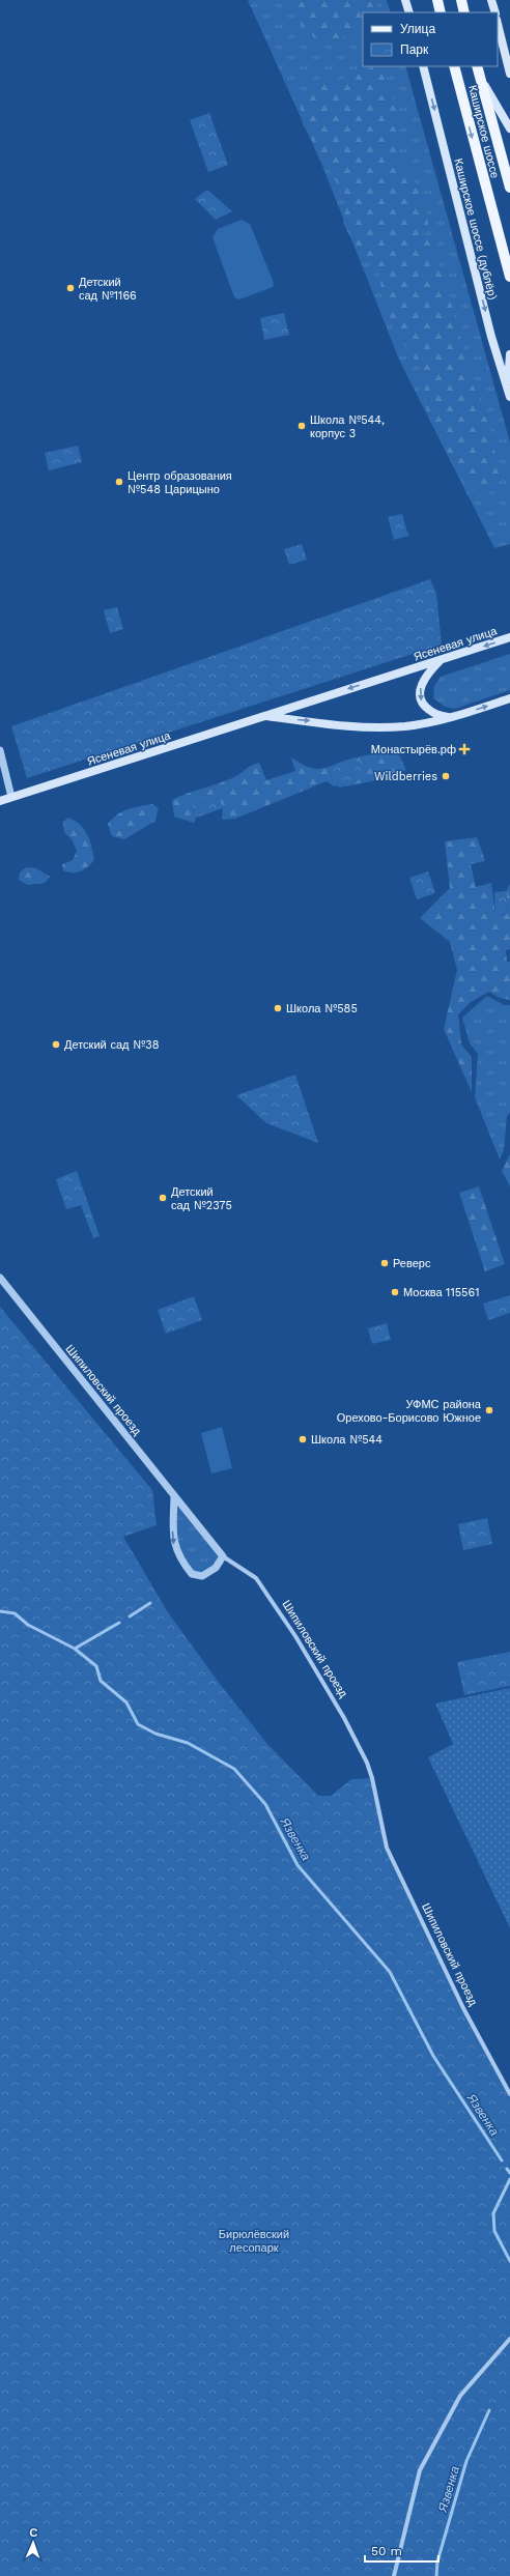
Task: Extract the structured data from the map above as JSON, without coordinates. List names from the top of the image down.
{
  "streets": {
    "main road": ["Каширское шоссе", "Каширское шоссе (дублёр)", "Ясеневая улица"],
    "street": ["Шипиловский проезд"]
  },
  "one_way": ["Каширское шоссе (дублёр)"],
  "water": ["Язвенка"],
  "parks": ["Бирюлёвский лесопарк"],
  "places": {
    "other": [
      "Детский сад №1166",
      "Школа №544, корпус 3",
      "Центр образования №548 Царицыно",
      "Wildberries",
      "Школа №585",
      "Детский сад №38",
      "Детский сад №2375",
      "Реверс",
      "Москва 115561",
      "УФМС района Орехово-Борисово Южное",
      "Школа №544"
    ],
    "health": ["Монастырёв.рф"]
  },
  "legend": ["Улица", "Парк"],
  "scale_bar": "50 m",
  "north": "top"
}
